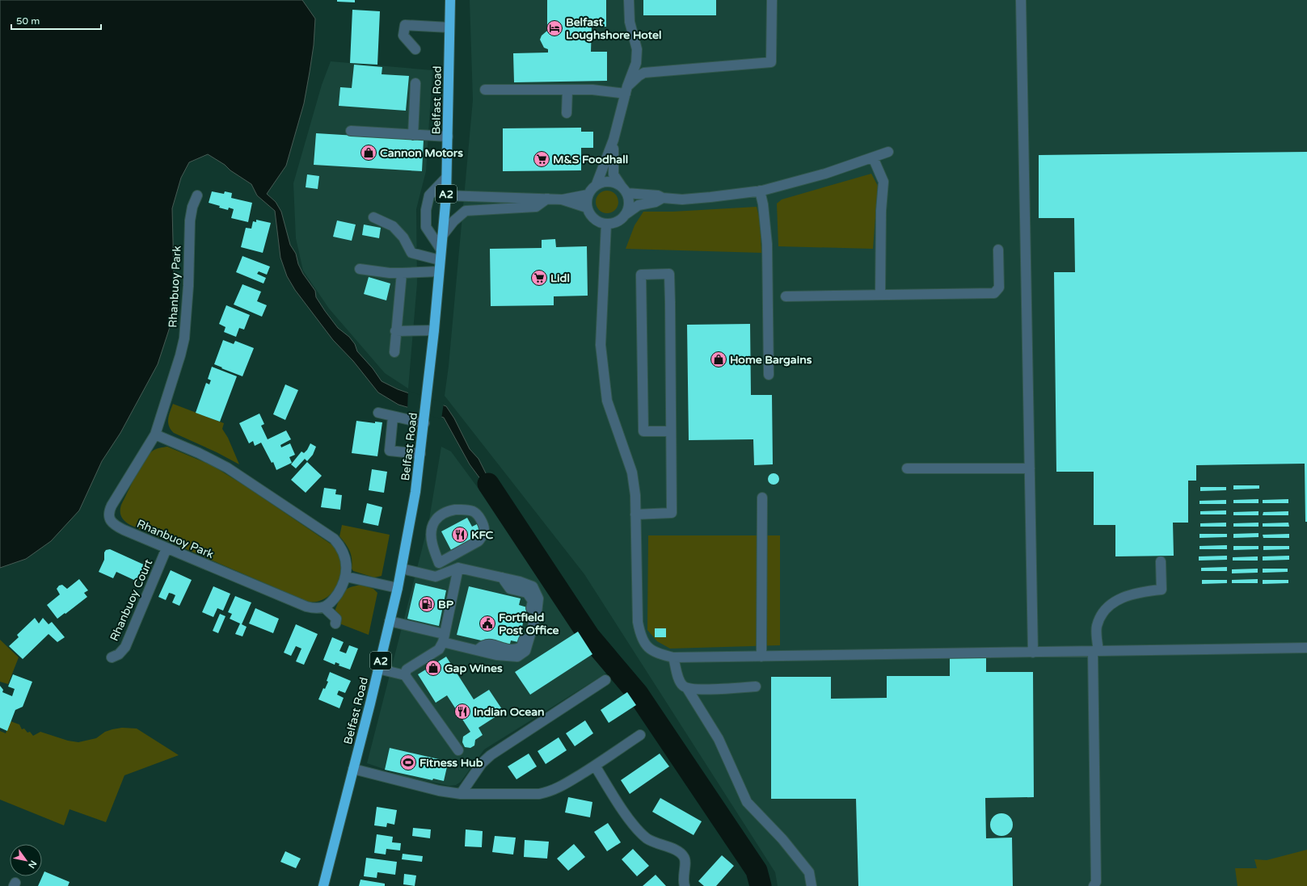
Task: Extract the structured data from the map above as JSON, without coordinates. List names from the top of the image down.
{
  "streets": {
    "highway": ["Belfast Road", "A2"],
    "street": ["Rhanbuoy Park", "Rhanbuoy Court"]
  },
  "crossings": [
    ["Rhanbuoy Park", "Rhanbuoy Court"]
  ],
  "places": {
    "hotel": ["Belfast Loughshore Hotel"],
    "shop": ["Cannon Motors", "Home Bargains", "Gap Wines"],
    "supermarket": ["M&S Foodhall", "Lidl"],
    "restaurant": ["KFC", "Indian Ocean"],
    "fuel station": ["BP"],
    "public building": ["Fortfield Post Office"],
    "sports": ["Fitness Hub"]
  },
  "scale_bar": "50 m",
  "north": "bottom right"
}
